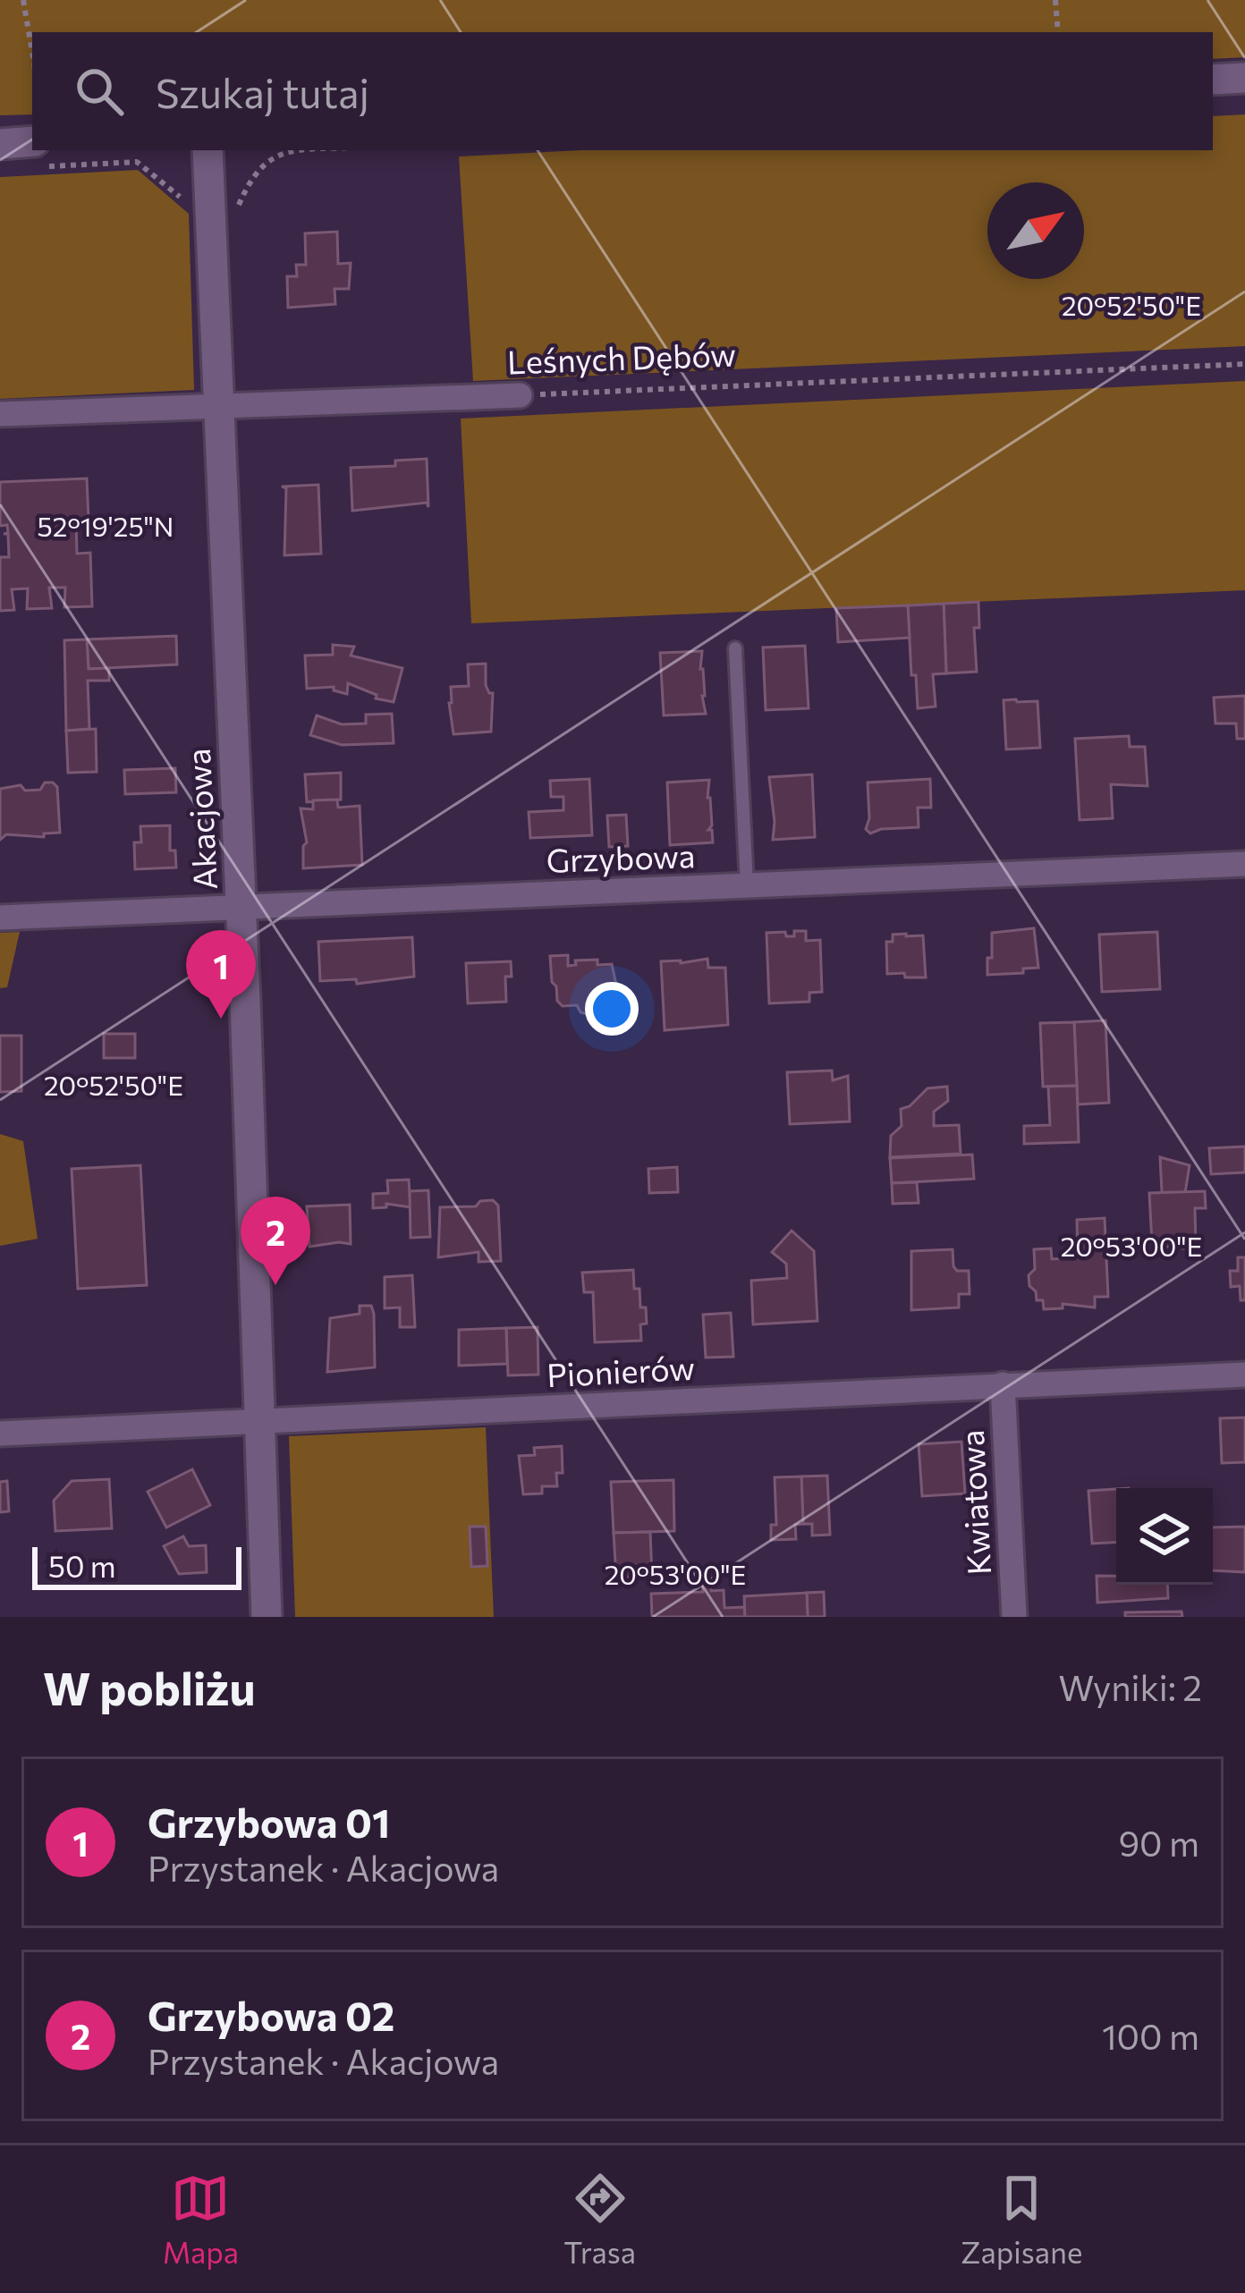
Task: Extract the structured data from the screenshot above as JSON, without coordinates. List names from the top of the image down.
{
  "streets": {
    "street": [
      "Leśnych Dębów",
      "Akacjowa",
      "Grzybowa",
      "Pionierów",
      "Kwiatowa"
    ]
  },
  "crossings": [
    ["Leśnych Dębów", "Akacjowa"],
    ["Akacjowa", "Grzybowa"],
    ["Akacjowa", "Pionierów"],
    ["Pionierów", "Kwiatowa"]
  ],
  "scale_bar": "50 m",
  "north": "top right",
  "page": {
    "search": "Szukaj tutaj",
    "pins": ["1", "2"],
    "scale": "50 m",
    "heading": ["W pobliżu", "Wyniki: 2"],
    "list": [
      {
        "mark": "1",
        "name": "Grzybowa 01",
        "note": "Przystanek · Akacjowa",
        "value": "90 m"
      },
      {
        "mark": "2",
        "name": "Grzybowa 02",
        "note": "Przystanek · Akacjowa",
        "value": "100 m"
      }
    ],
    "nav": ["Mapa", "Trasa", "Zapisane"]
  },
  "coordinates": ["20°52'50\"E", "52°19'25\"N", "20°53'00\"E"]
}
